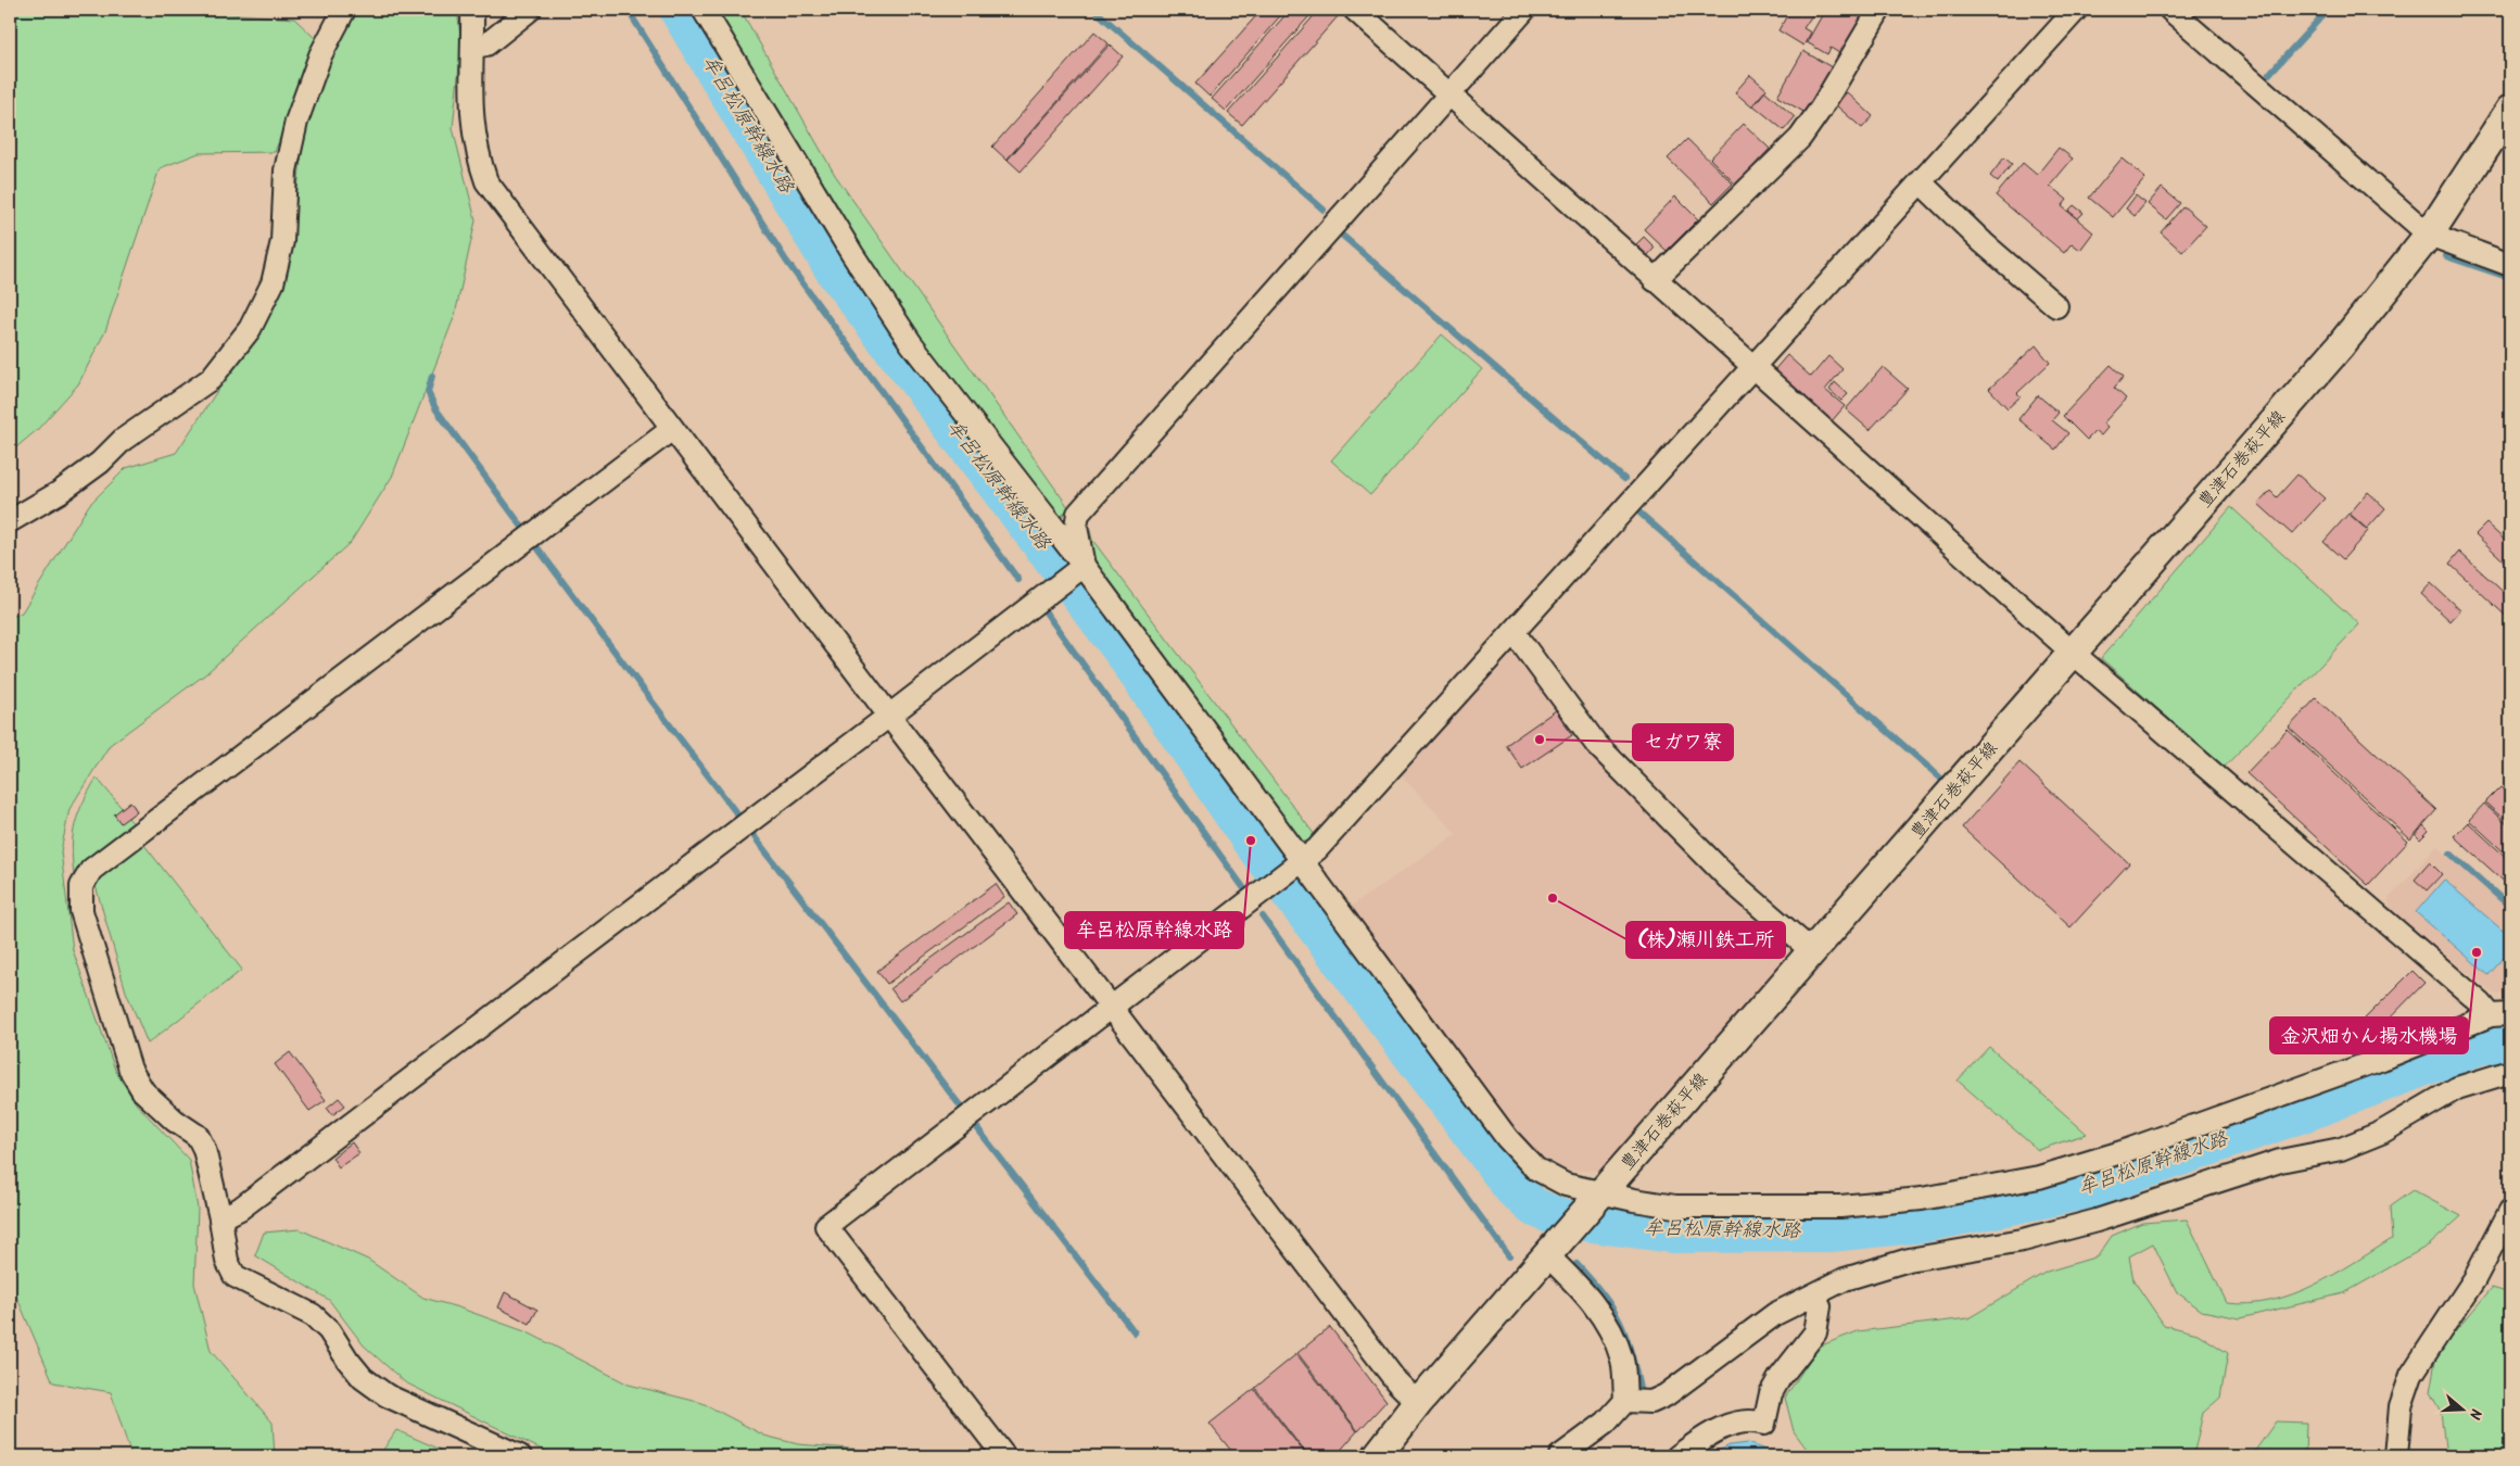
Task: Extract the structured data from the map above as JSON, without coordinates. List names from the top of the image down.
{
  "streets": {
    "main road": ["豊津石巻萩平線"]
  },
  "water": ["牟呂松原幹線水路"],
  "places": [
    "セガワ寮",
    "牟呂松原幹線水路",
    "(株)瀬川鉄工所",
    "金沢畑かん揚水機場"
  ],
  "north": "right"
}
